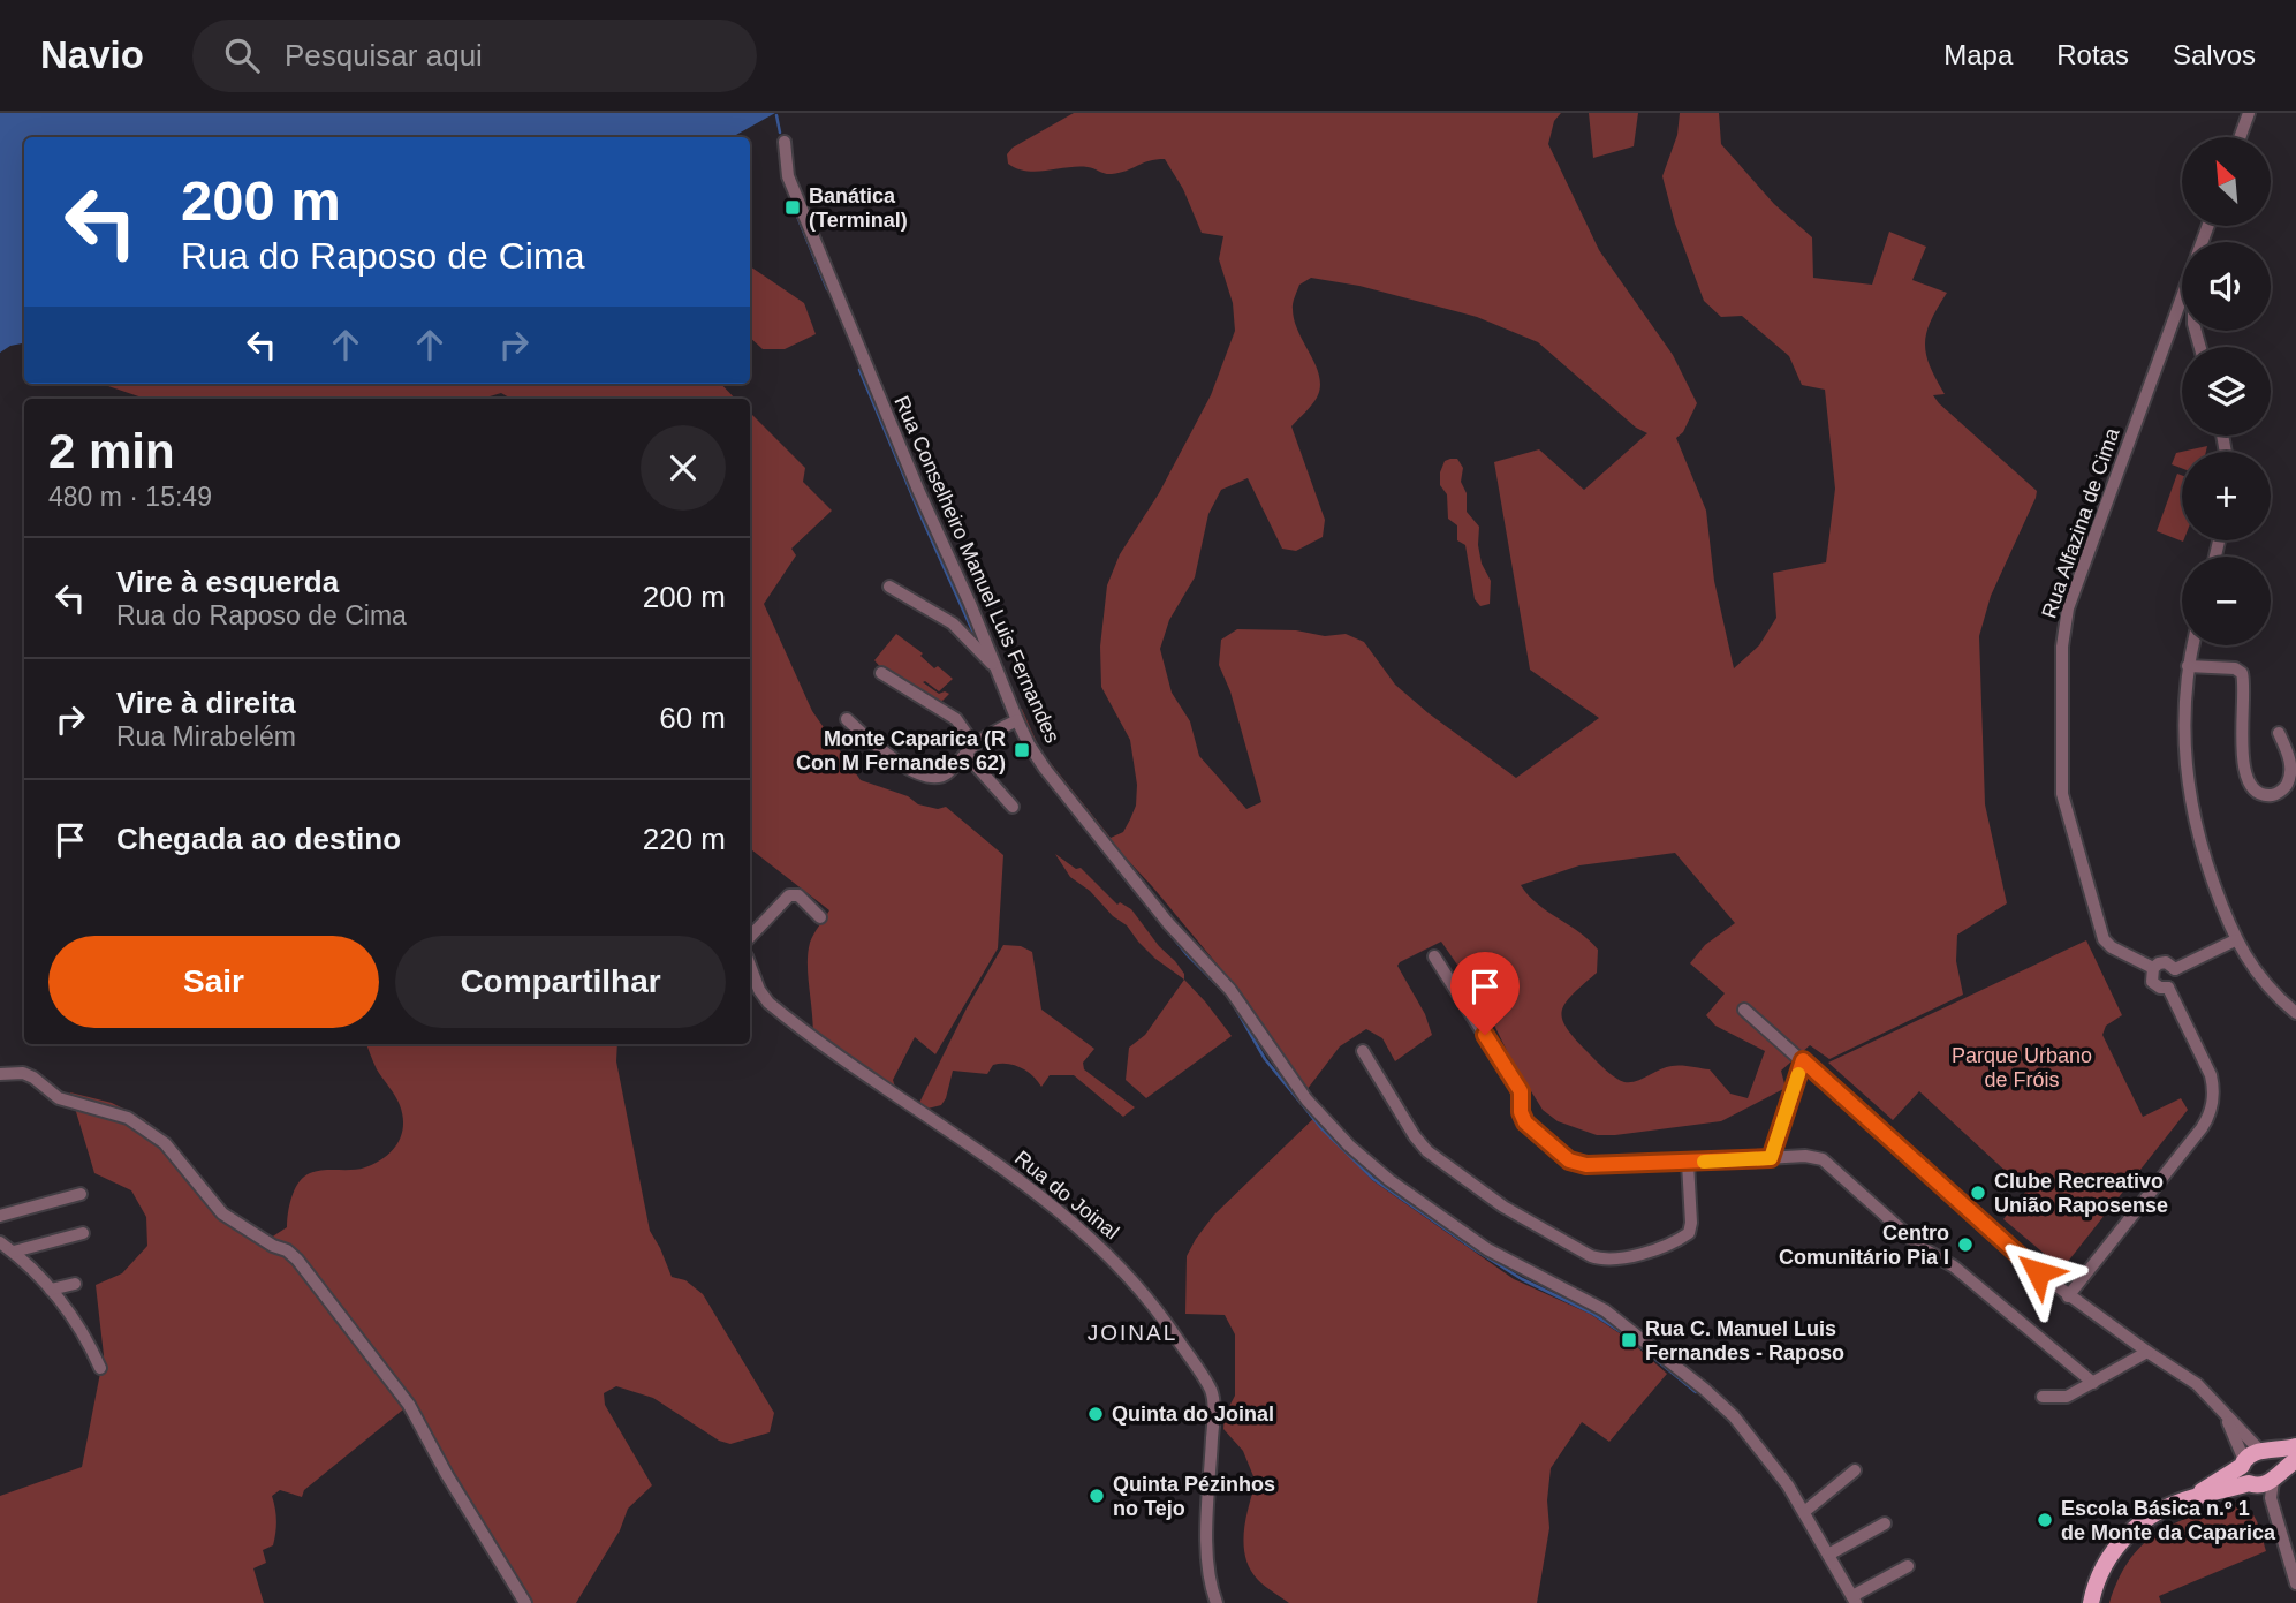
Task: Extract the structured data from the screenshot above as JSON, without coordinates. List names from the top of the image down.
{
  "streets": {
    "street": ["Rua Alfazina de Cima", "Rua Conselheiro Manuel Luis Fernandes", "Rua do Joinal"]
  },
  "districts": ["JOINAL"],
  "parks": ["Parque Urbano de Fróis"],
  "places": {
    "transit": ["Banática (Terminal)", "Monte Caparica (R Con M Fernandes 62)", "Rua C. Manuel Luis Fernandes - Raposo"],
    "other": [
      "Clube Recreativo União Raposense",
      "Centro Comunitário Pia I",
      "Quinta do Joinal",
      "Quinta Pézinhos no Tejo",
      "Escola Básica n.º 1 de Monte da Caparica"
    ]
  },
  "north": "top left",
  "page": {
    "header": "Navio",
    "search": "Pesquisar aqui",
    "nav": ["Mapa", "Rotas", "Salvos"],
    "map_buttons": ["+", "−"],
    "turn": ["200 m", "Rua do Raposo de Cima"],
    "heading": ["2 min", "480 m · 15:49"],
    "list": [
      {
        "name": "Vire à esquerda",
        "note": "Rua do Raposo de Cima",
        "value": "200 m"
      },
      {
        "name": "Vire à direita",
        "note": "Rua Mirabelém",
        "value": "60 m"
      },
      {
        "name": "Chegada ao destino",
        "value": "220 m"
      }
    ],
    "buttons": ["Sair", "Compartilhar"]
  }
}
